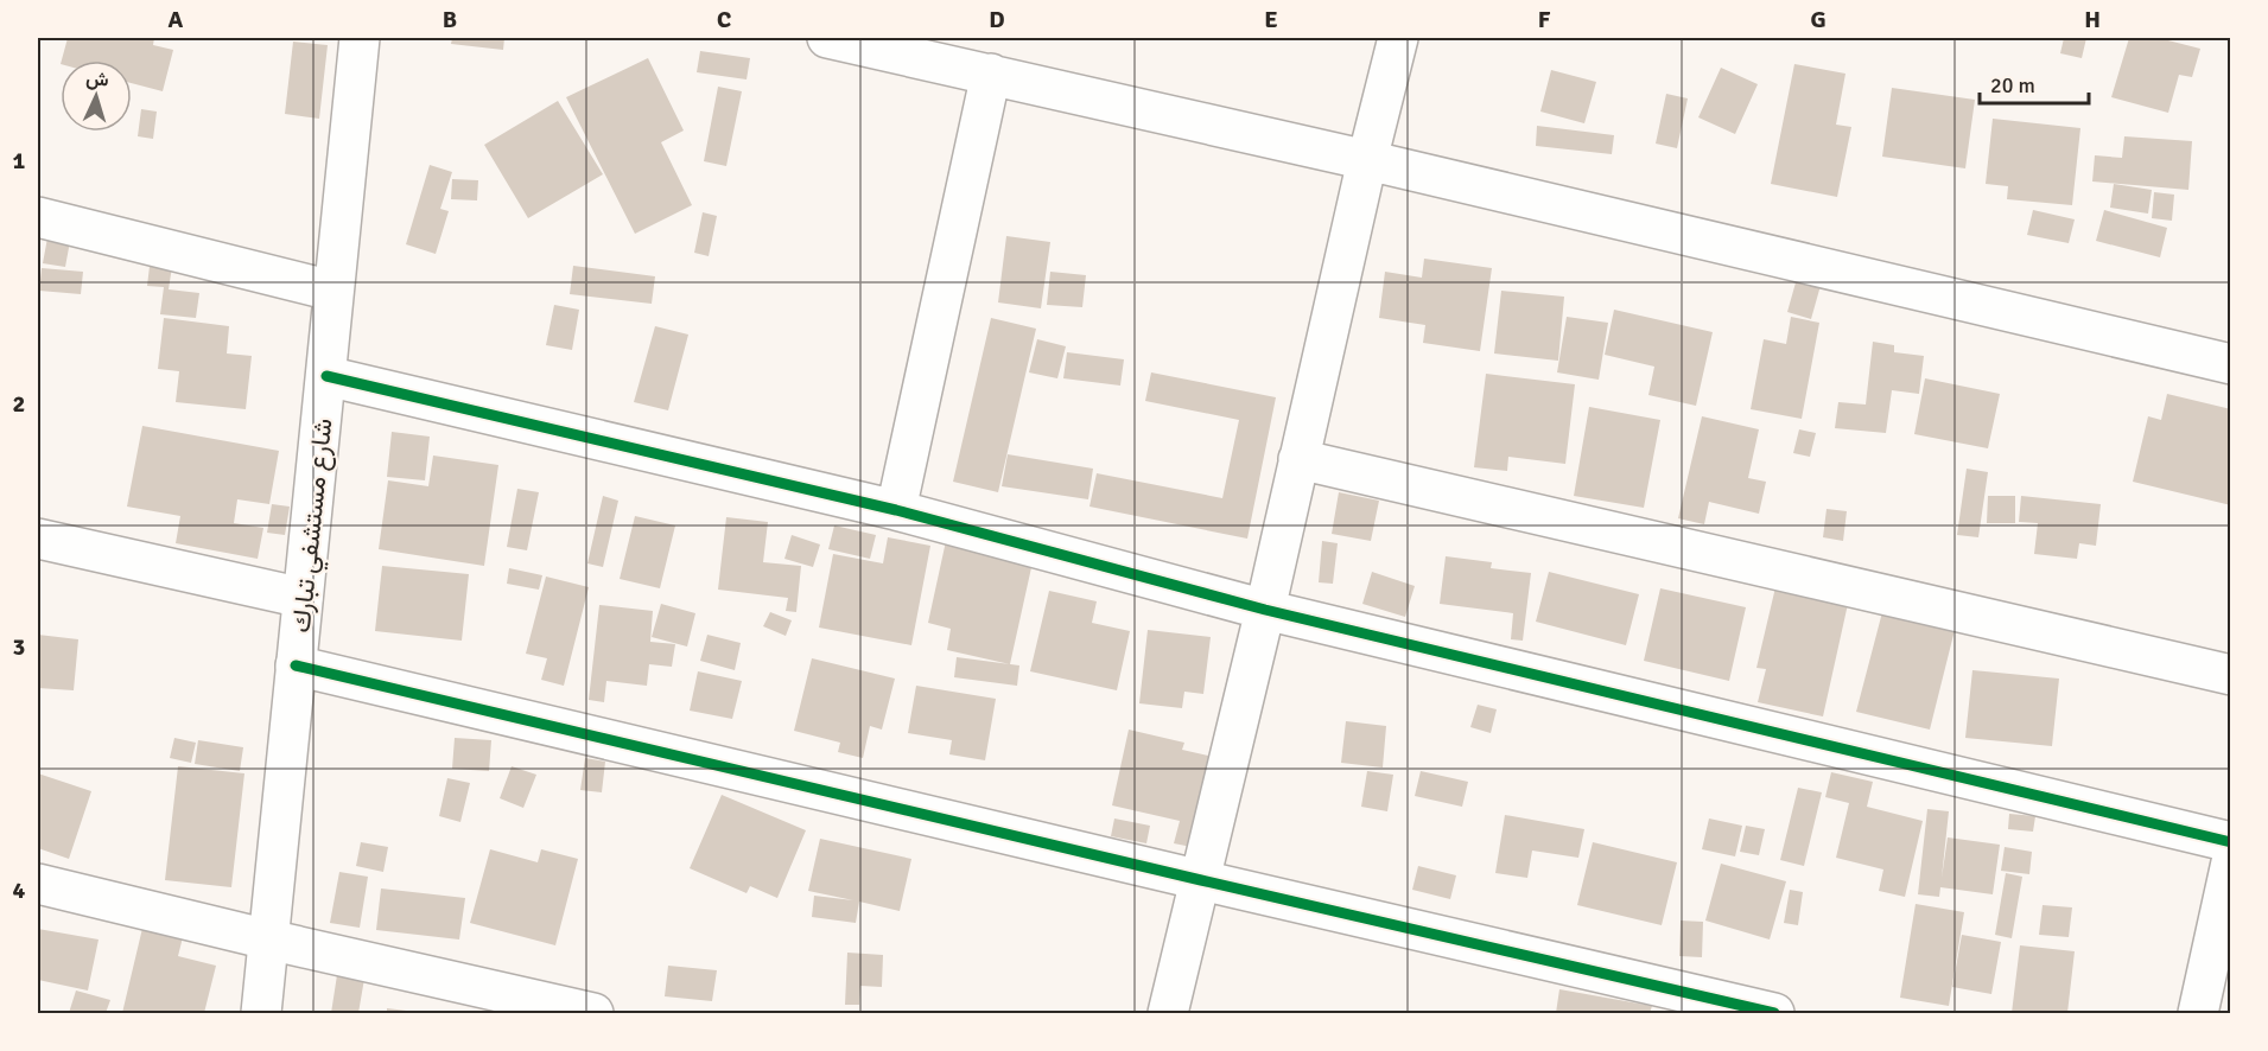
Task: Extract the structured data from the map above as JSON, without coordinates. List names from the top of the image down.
{
  "streets": {
    "street": ["شارع مستشفي تبارك"]
  },
  "scale_bar": "20 m",
  "north": "top",
  "grid": {
    "columns": [
      "A",
      "B",
      "C",
      "D",
      "E",
      "F",
      "G",
      "H"
    ],
    "rows": [
      "1",
      "2",
      "3",
      "4"
    ]
  }
}
